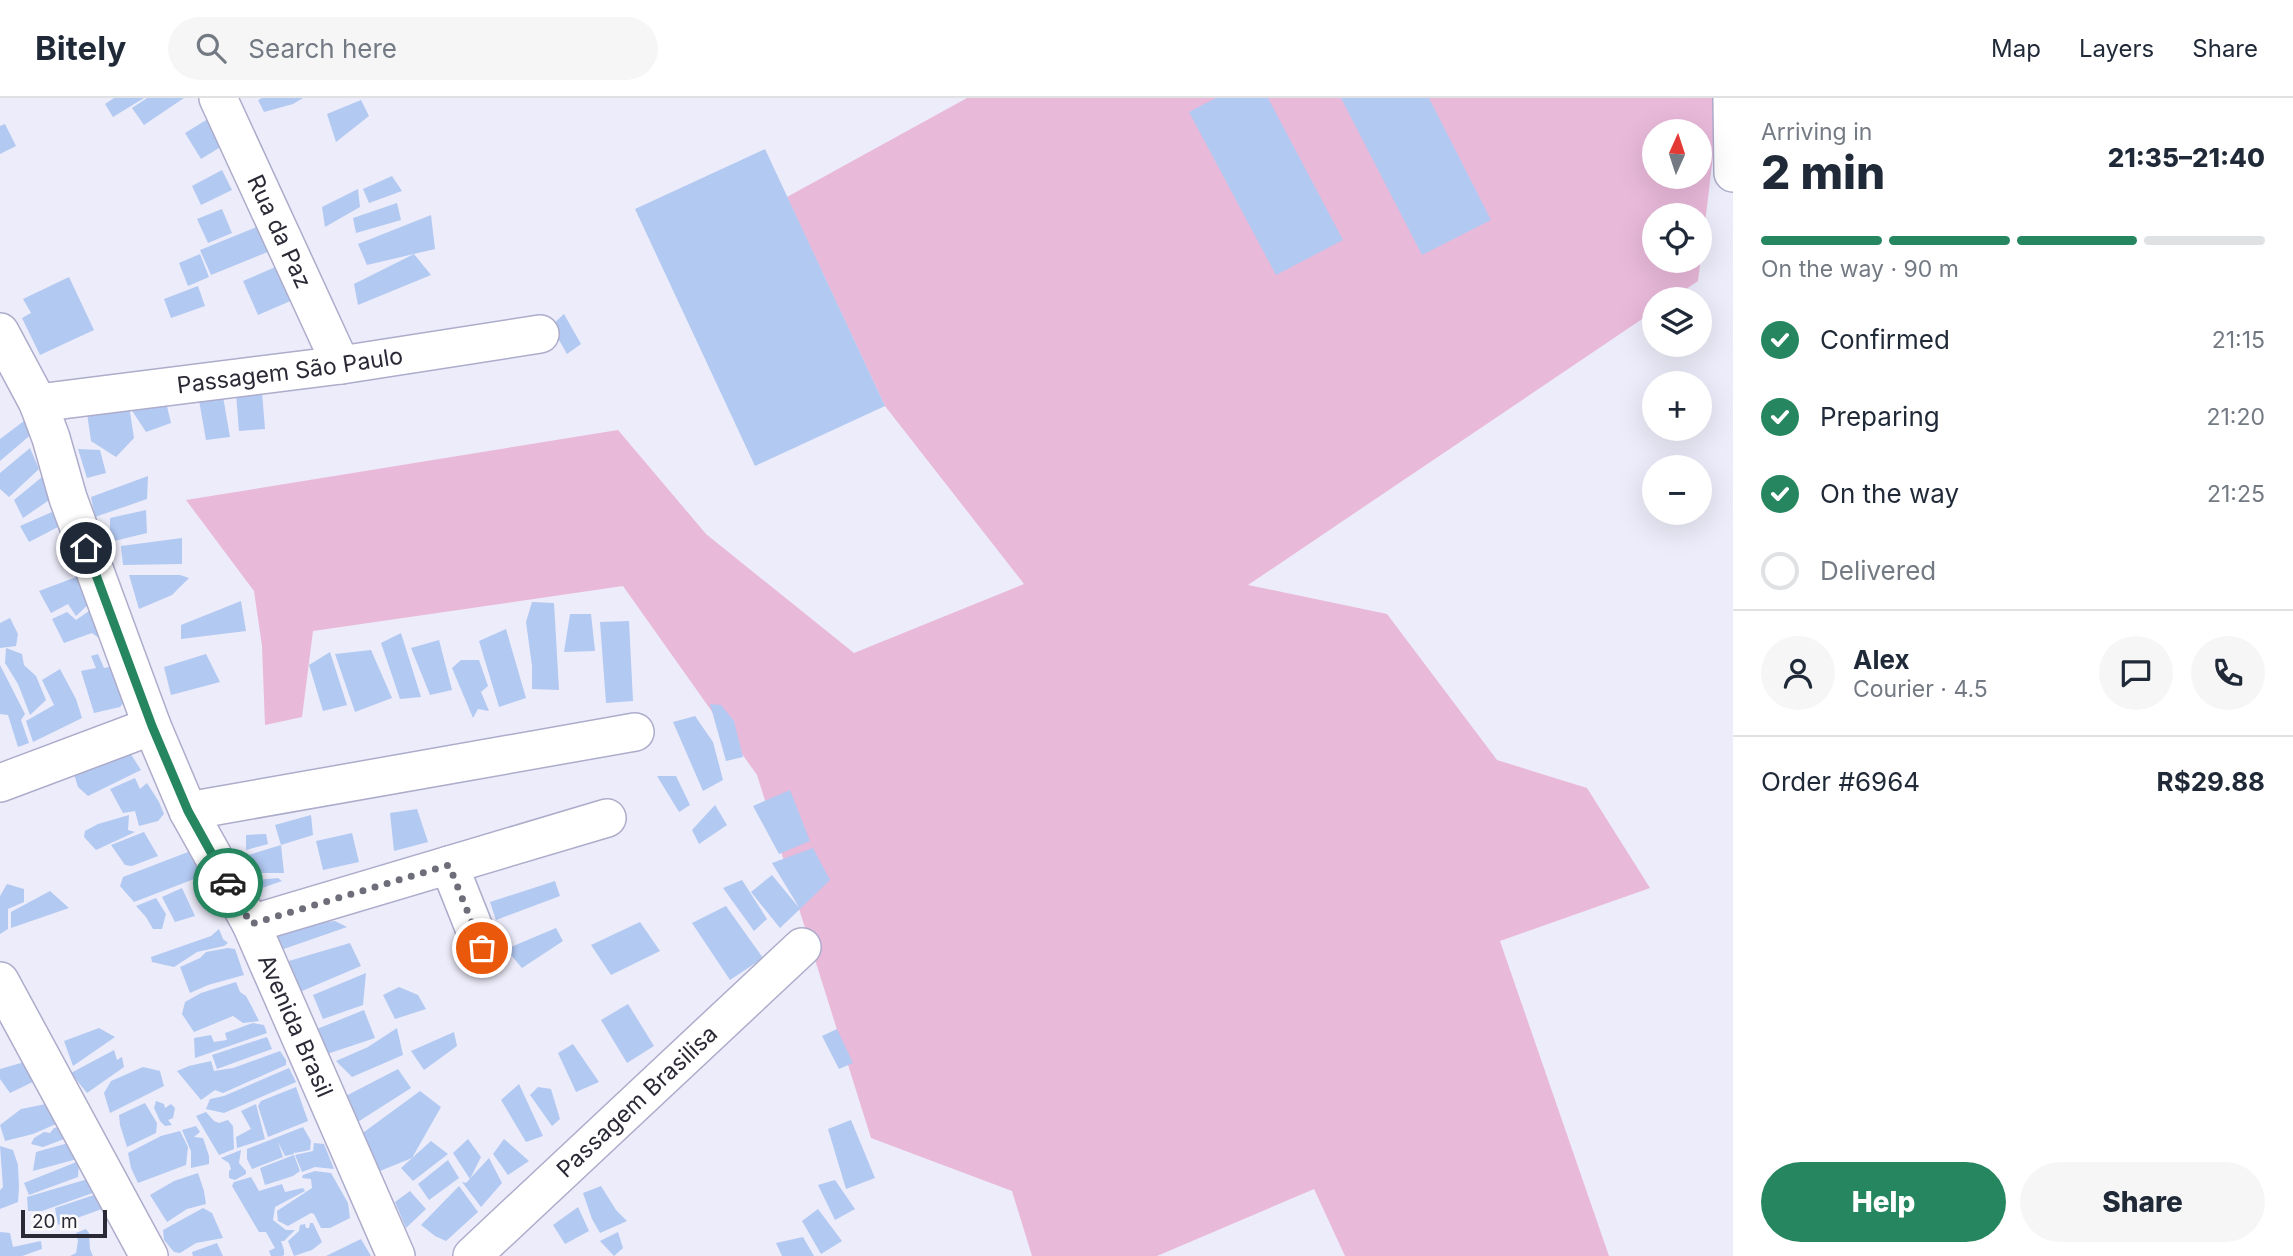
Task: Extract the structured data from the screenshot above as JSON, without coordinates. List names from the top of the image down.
{
  "streets": {
    "street": [
      "Rua da Paz",
      "Passagem São Paulo",
      "Avenida Brasil",
      "Passagem Brasilisa"
    ]
  },
  "crossings": [
    ["Rua da Paz", "Passagem São Paulo"],
    ["Passagem São Paulo", "Avenida Brasil"]
  ],
  "scale_bar": "20 m",
  "north": "top",
  "page": {
    "header": "Bitely",
    "search": "Search here",
    "nav": ["Map", "Layers", "Share"],
    "heading": ["2 min", "Arriving in", "21:35–21:40"],
    "panel": [
      "Alex",
      "Courier · 4.5",
      "Order #6964",
      "R$29.88"
    ],
    "map_buttons": ["+", "−"],
    "bar": "On the way · 90 m",
    "list": [
      ["Confirmed", "21:15"],
      ["Preparing", "21:20"],
      ["On the way", "21:25"],
      "Delivered"
    ],
    "buttons": ["Help", "Share"],
    "scale": "20 m"
  }
}
